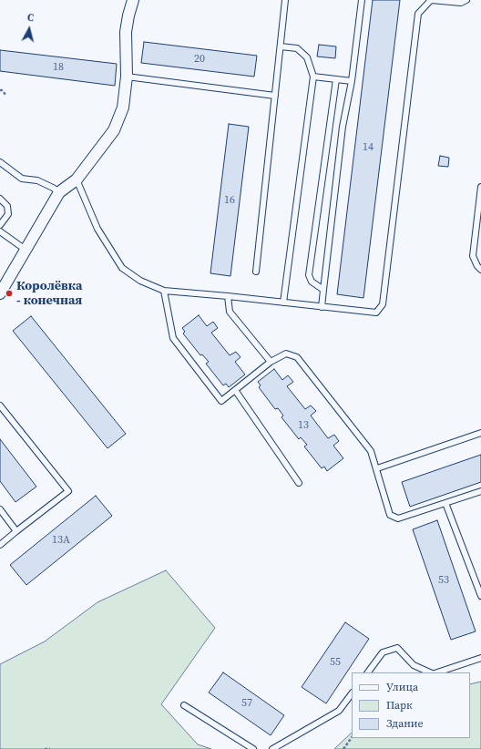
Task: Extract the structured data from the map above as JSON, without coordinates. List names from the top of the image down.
{
  "places": ["Королёвка - конечная"],
  "house_numbers": [
    "20",
    "18",
    "14",
    "16",
    "13",
    "13А",
    "53",
    "55",
    "57"
  ],
  "legend": ["Улица", "Парк", "Здание"],
  "north": "top"
}
